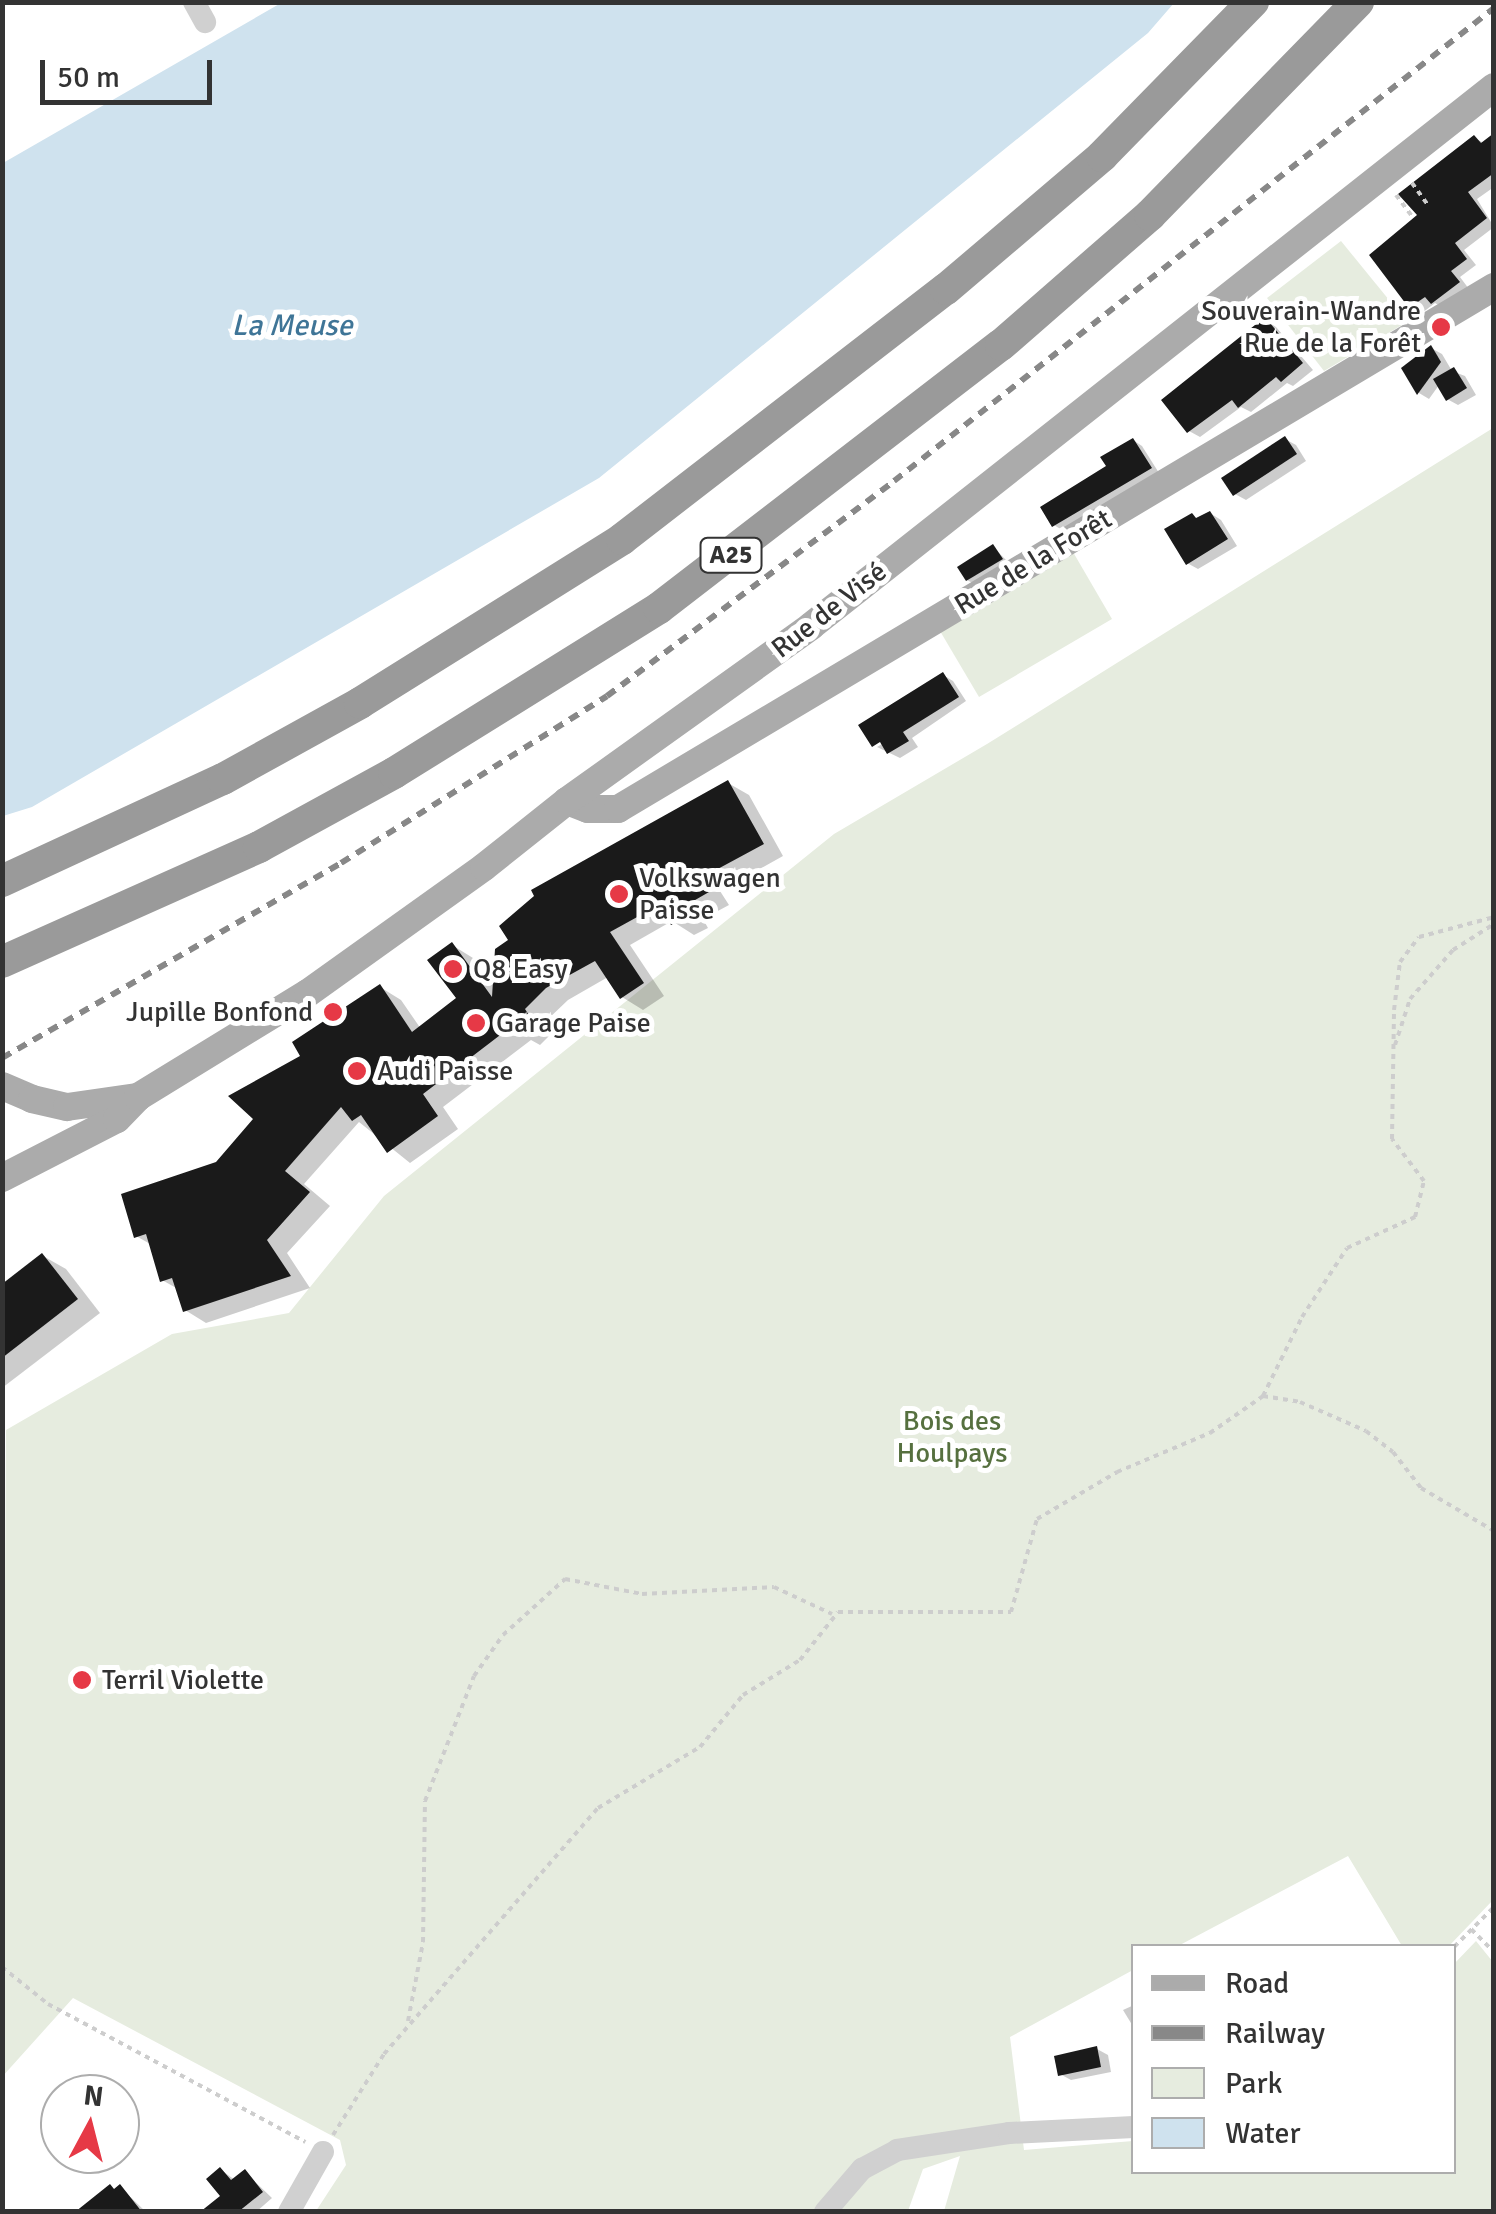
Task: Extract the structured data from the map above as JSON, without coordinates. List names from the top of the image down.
{
  "streets": {
    "highway": ["A25"],
    "main road": ["Rue de la Forêt", "Rue de Visé"]
  },
  "crossings": [
    ["Rue de la Forêt", "Rue de Visé"]
  ],
  "water": ["La Meuse"],
  "parks": ["Bois des Houlpays"],
  "places": [
    "Souverain-Wandre Rue de la Forêt",
    "Volkswagen Paisse",
    "Q8 Easy",
    "Jupille Bonfond",
    "Garage Paise",
    "Audi Paisse",
    "Terril Violette"
  ],
  "legend": [
    "Road",
    "Railway",
    "Park",
    "Water"
  ],
  "scale_bar": "50 m",
  "north": "top"
}
